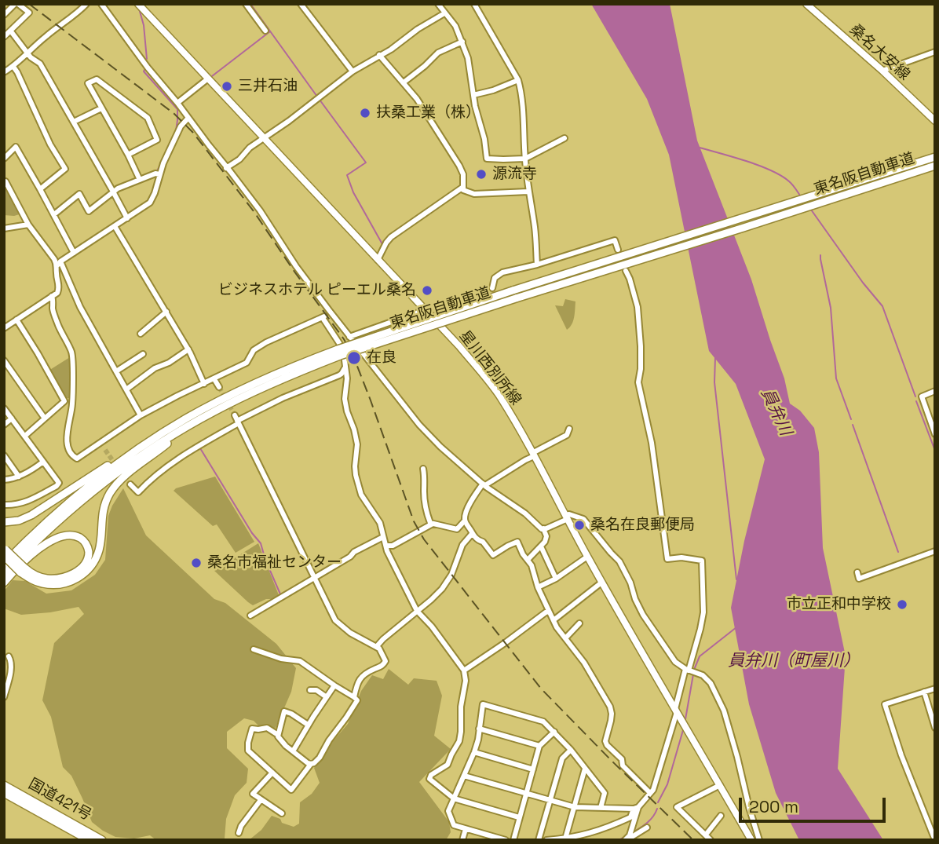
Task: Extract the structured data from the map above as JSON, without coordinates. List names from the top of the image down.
{
  "streets": {
    "highway": ["東名阪自動車道", "国道421号"],
    "main road": ["桑名大安線", "星川西別所線"]
  },
  "water": ["員弁川", "員弁川（町屋川）"],
  "places": [
    "三井石油",
    "扶桑工業（株）",
    "源流寺",
    "ビジネスホテル ピーエル桑名",
    "在良",
    "桑名在良郵便局",
    "桑名市福祉センター",
    "市立正和中学校"
  ],
  "scale_bar": "200 m"
}
